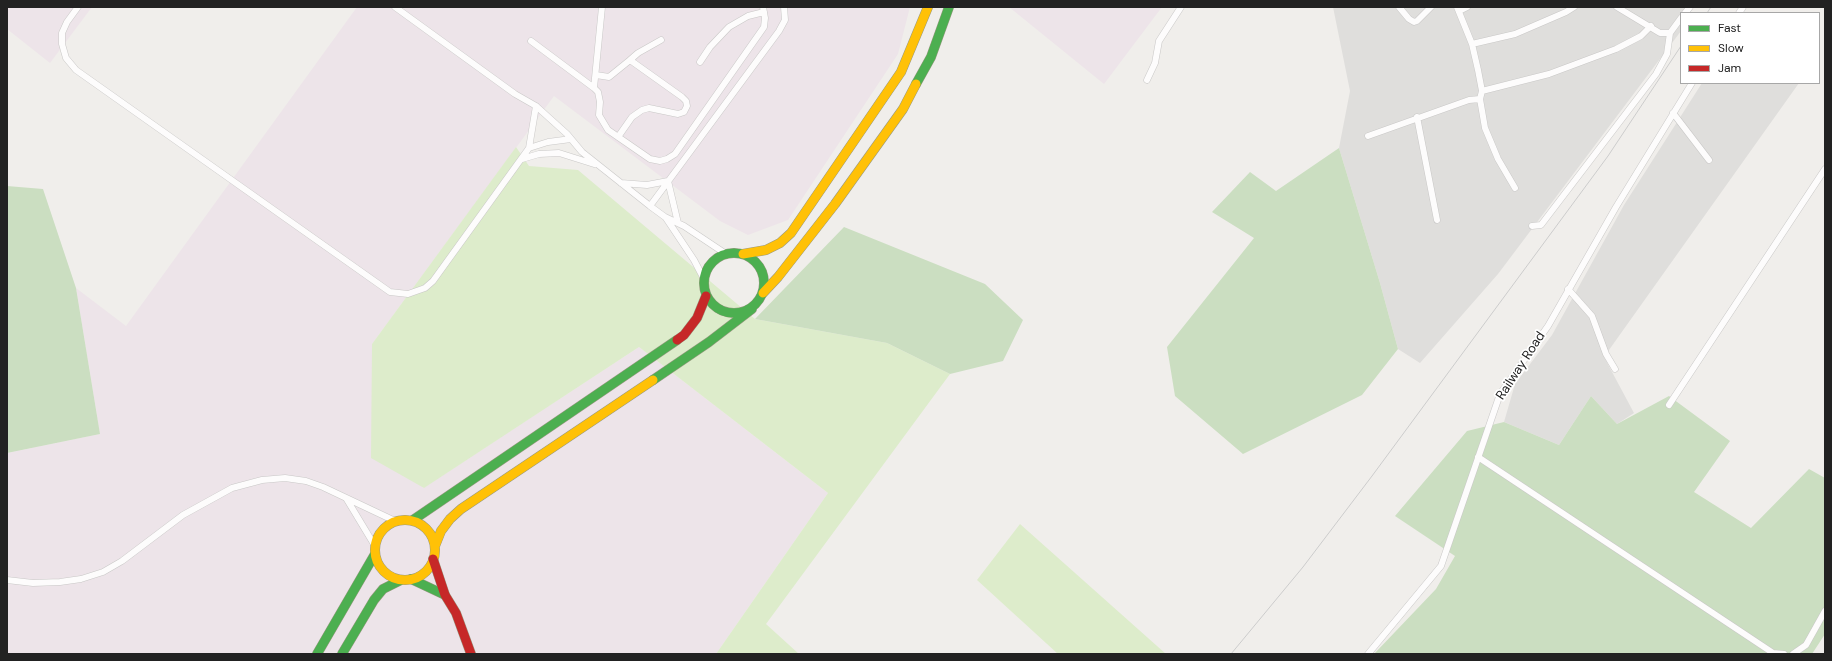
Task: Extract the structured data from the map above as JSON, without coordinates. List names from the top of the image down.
{
  "streets": {
    "street": ["Railway Road"]
  },
  "legend": ["Fast", "Slow", "Jam"]
}
